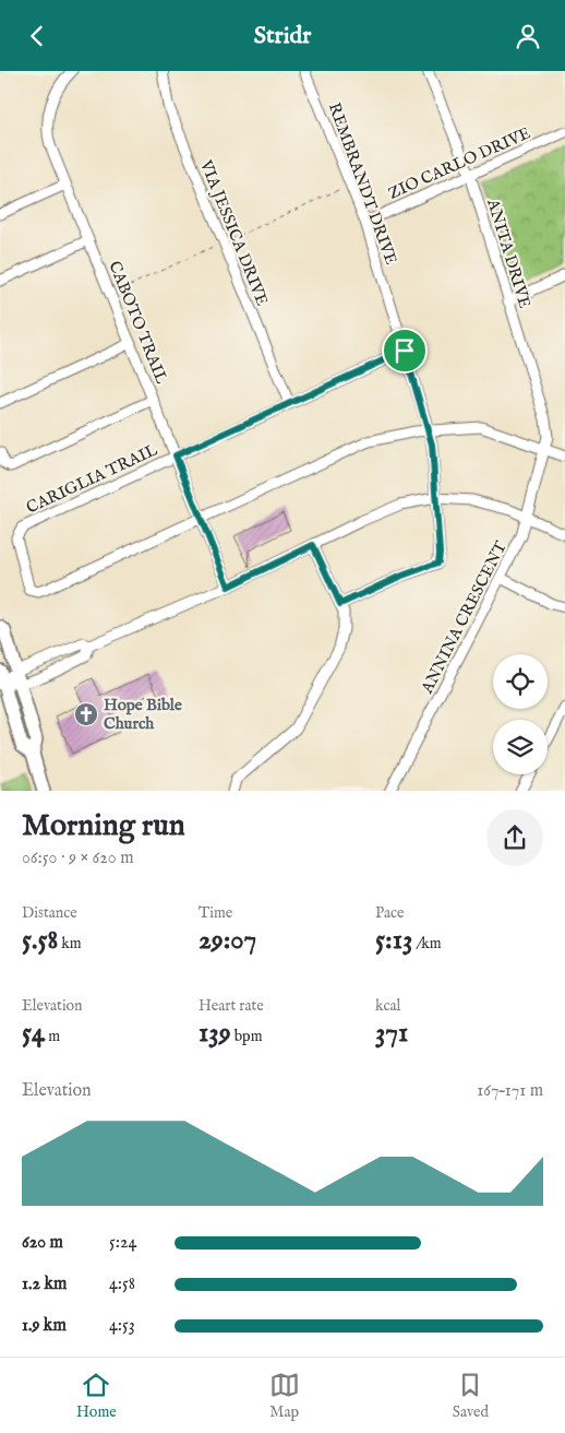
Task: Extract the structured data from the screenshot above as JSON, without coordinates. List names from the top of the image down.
{
  "streets": {
    "street": [
      "ZIO CARLO DRIVE",
      "REMBRANDT DRIVE",
      "VIA JESSICA DRIVE",
      "ANITA DRIVE",
      "CABOTO TRAIL",
      "CARIGLIA TRAIL",
      "ANNINA CRESCENT"
    ]
  },
  "crossings": [
    ["ZIO CARLO DRIVE", "REMBRANDT DRIVE"],
    ["ZIO CARLO DRIVE", "ANITA DRIVE"],
    ["REMBRANDT DRIVE", "CARIGLIA TRAIL"],
    ["VIA JESSICA DRIVE", "CARIGLIA TRAIL"],
    ["ANITA DRIVE", "ANNINA CRESCENT"],
    ["CABOTO TRAIL", "CARIGLIA TRAIL"]
  ],
  "places": {
    "church": ["Hope Bible Church"]
  },
  "page": {
    "header": "Stridr",
    "heading": ["Morning run", "06:50 · 9 × 620 m"],
    "stats": [
      ["Distance", "5.58 km"],
      ["Time", "29:07"],
      ["Pace", "5:13 /km"],
      ["Elevation", "54 m"],
      ["Heart rate", "139 bpm"],
      ["kcal", "371"]
    ],
    "chart": ["Elevation", "167–171 m"],
    "list": [
      {
        "name": "620 m",
        "note": "5:24"
      },
      {
        "name": "1.2 km",
        "note": "4:58"
      },
      {
        "name": "1.9 km",
        "note": "4:53"
      }
    ],
    "tabs": ["Home", "Map", "Saved"]
  }
}
